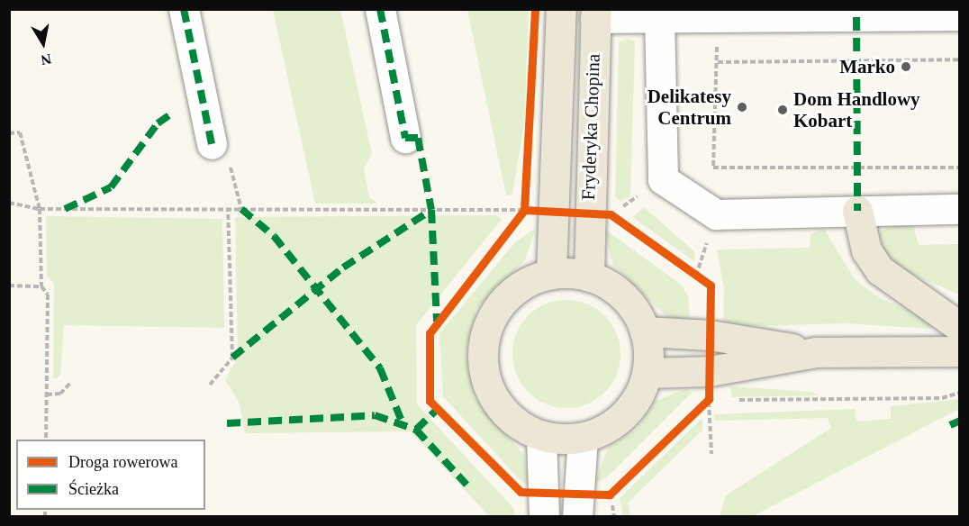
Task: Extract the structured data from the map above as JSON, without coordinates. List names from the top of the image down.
{
  "streets": {
    "main road": ["Fryderyka Chopina"]
  },
  "places": ["Marko", "Delikatesy Centrum", "Dom Handlowy Kobart"],
  "legend": ["Droga rowerowa", "Ścieżka"],
  "north": "bottom"
}
